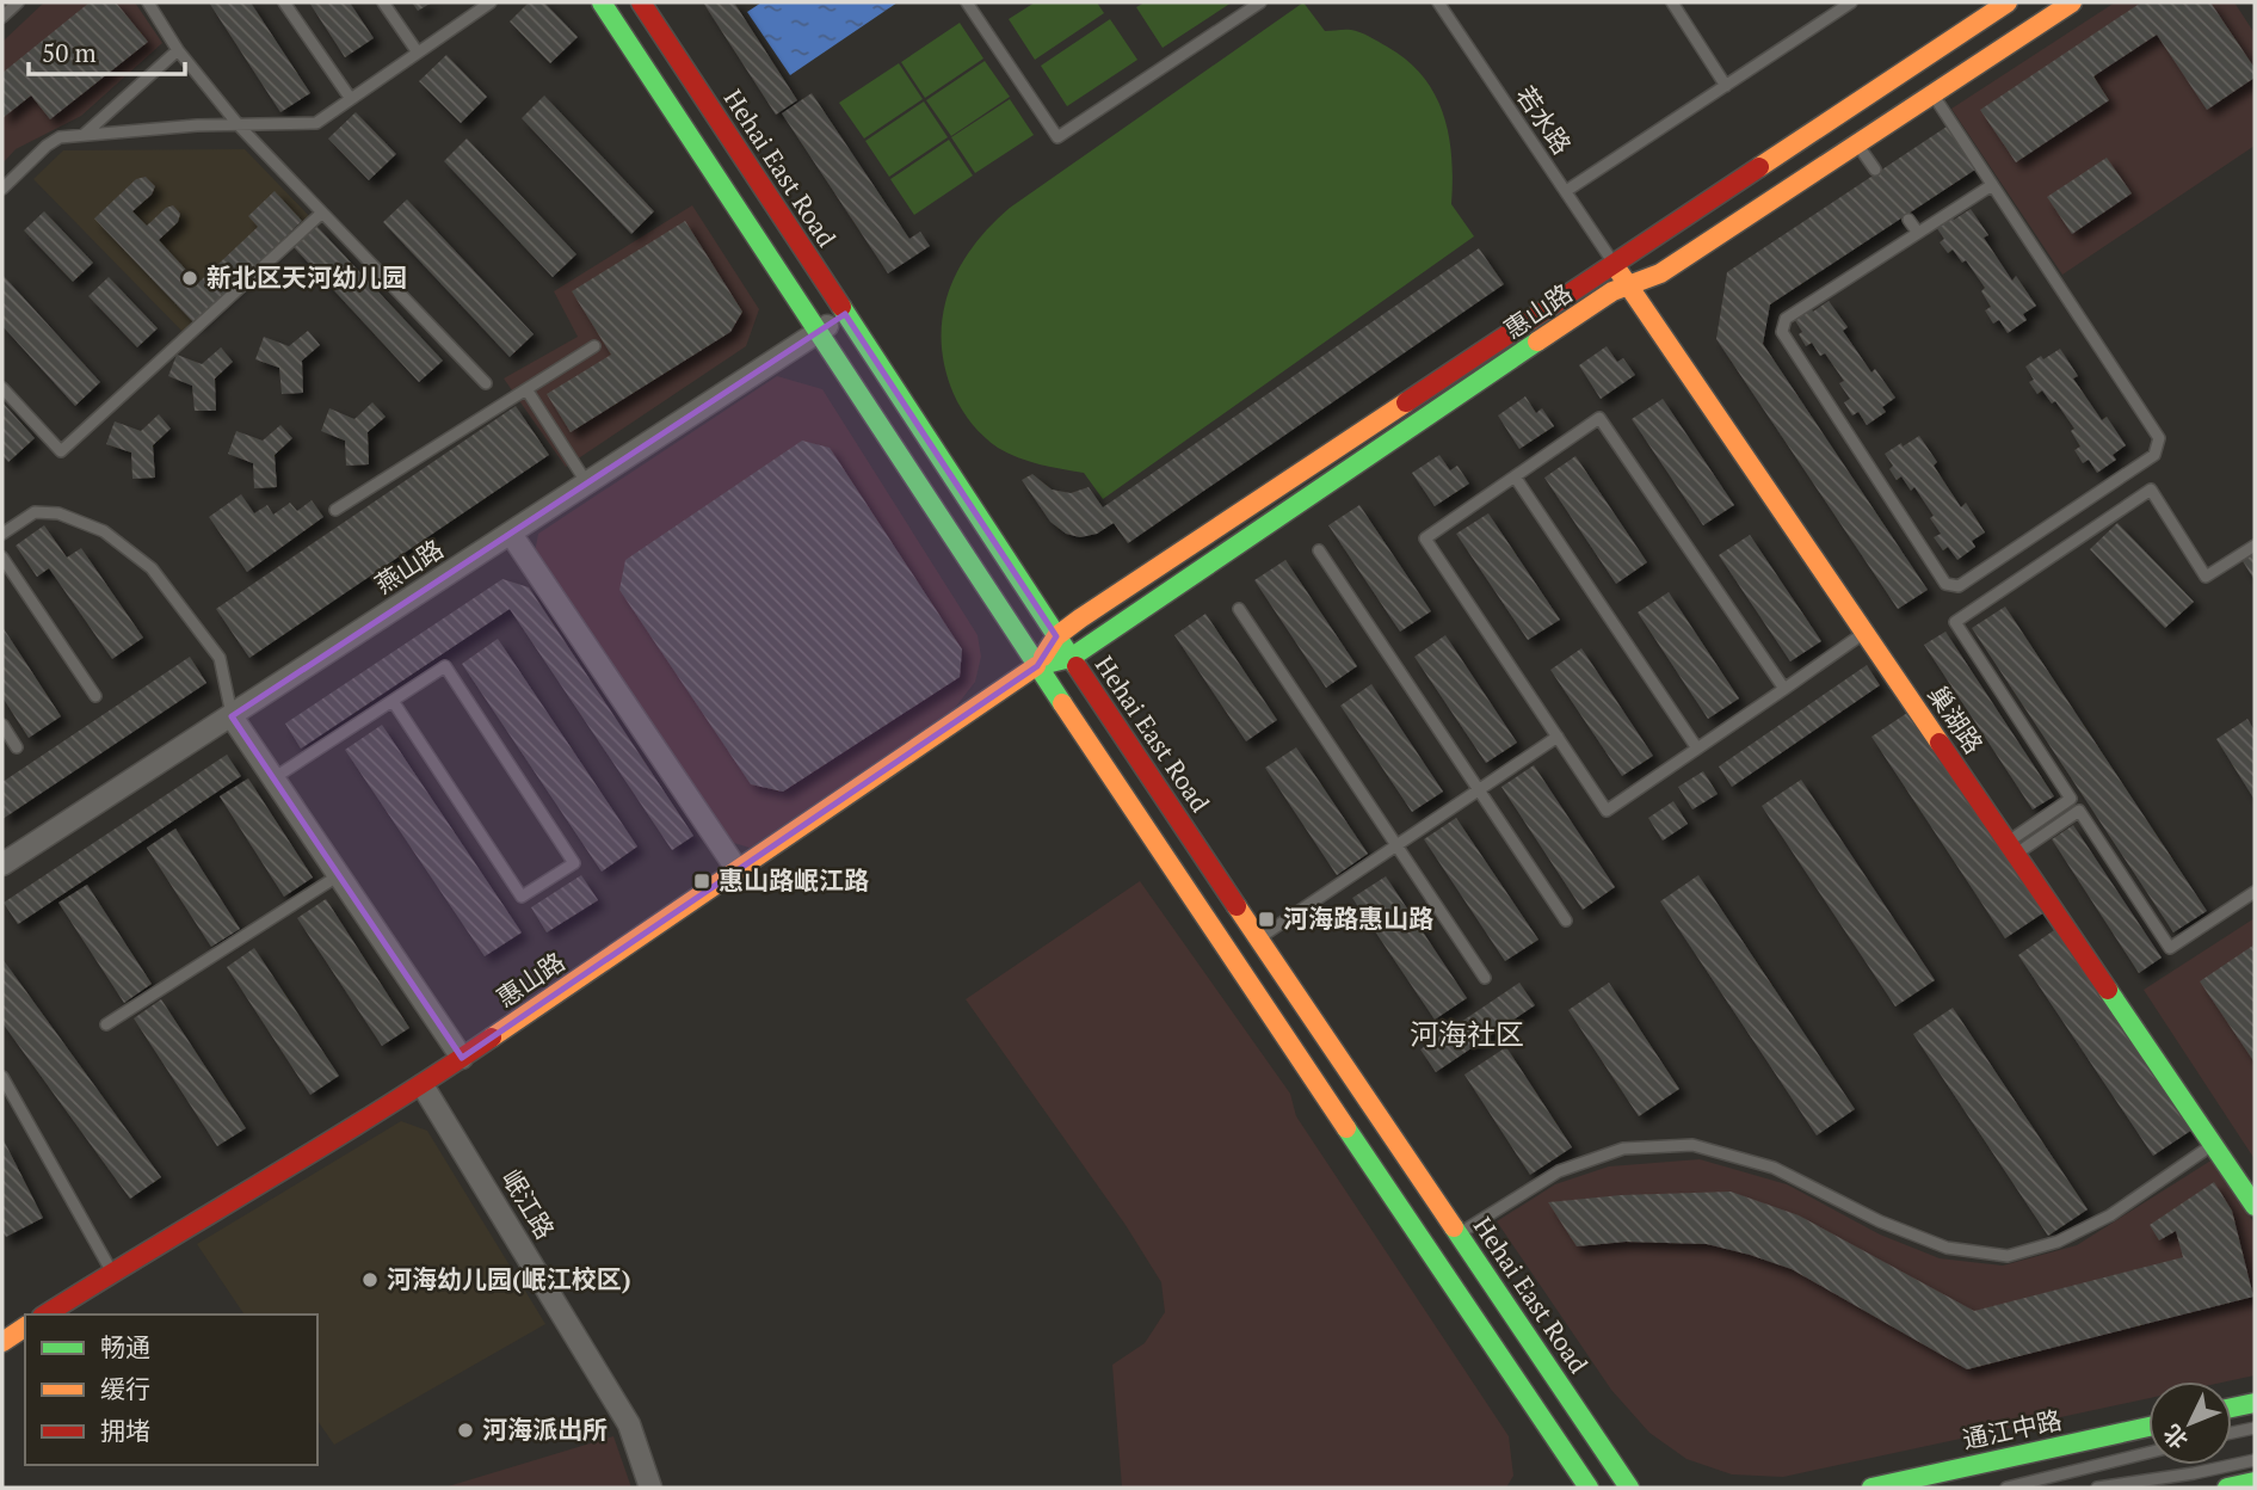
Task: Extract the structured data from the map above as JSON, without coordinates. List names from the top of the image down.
{
  "streets": {
    "street": [
      "Hehai East Road",
      "惠山路",
      "燕山路",
      "巢湖路",
      "岷江路",
      "通江中路"
    ],
    "lane": ["若水路"]
  },
  "crossings": [
    ["若水路", "惠山路"],
    ["若水路", "巢湖路"],
    ["Hehai East Road", "惠山路"],
    ["Hehai East Road", "燕山路"],
    ["惠山路", "巢湖路"],
    ["惠山路", "岷江路"]
  ],
  "districts": ["河海社区"],
  "places": {
    "other": ["新北区天河幼儿园", "河海幼儿园(岷江校区)", "河海派出所"],
    "transit": ["惠山路岷江路", "河海路惠山路"]
  },
  "legend": ["畅通", "缓行", "拥堵"],
  "scale_bar": "50 m",
  "north": "bottom left"
}
